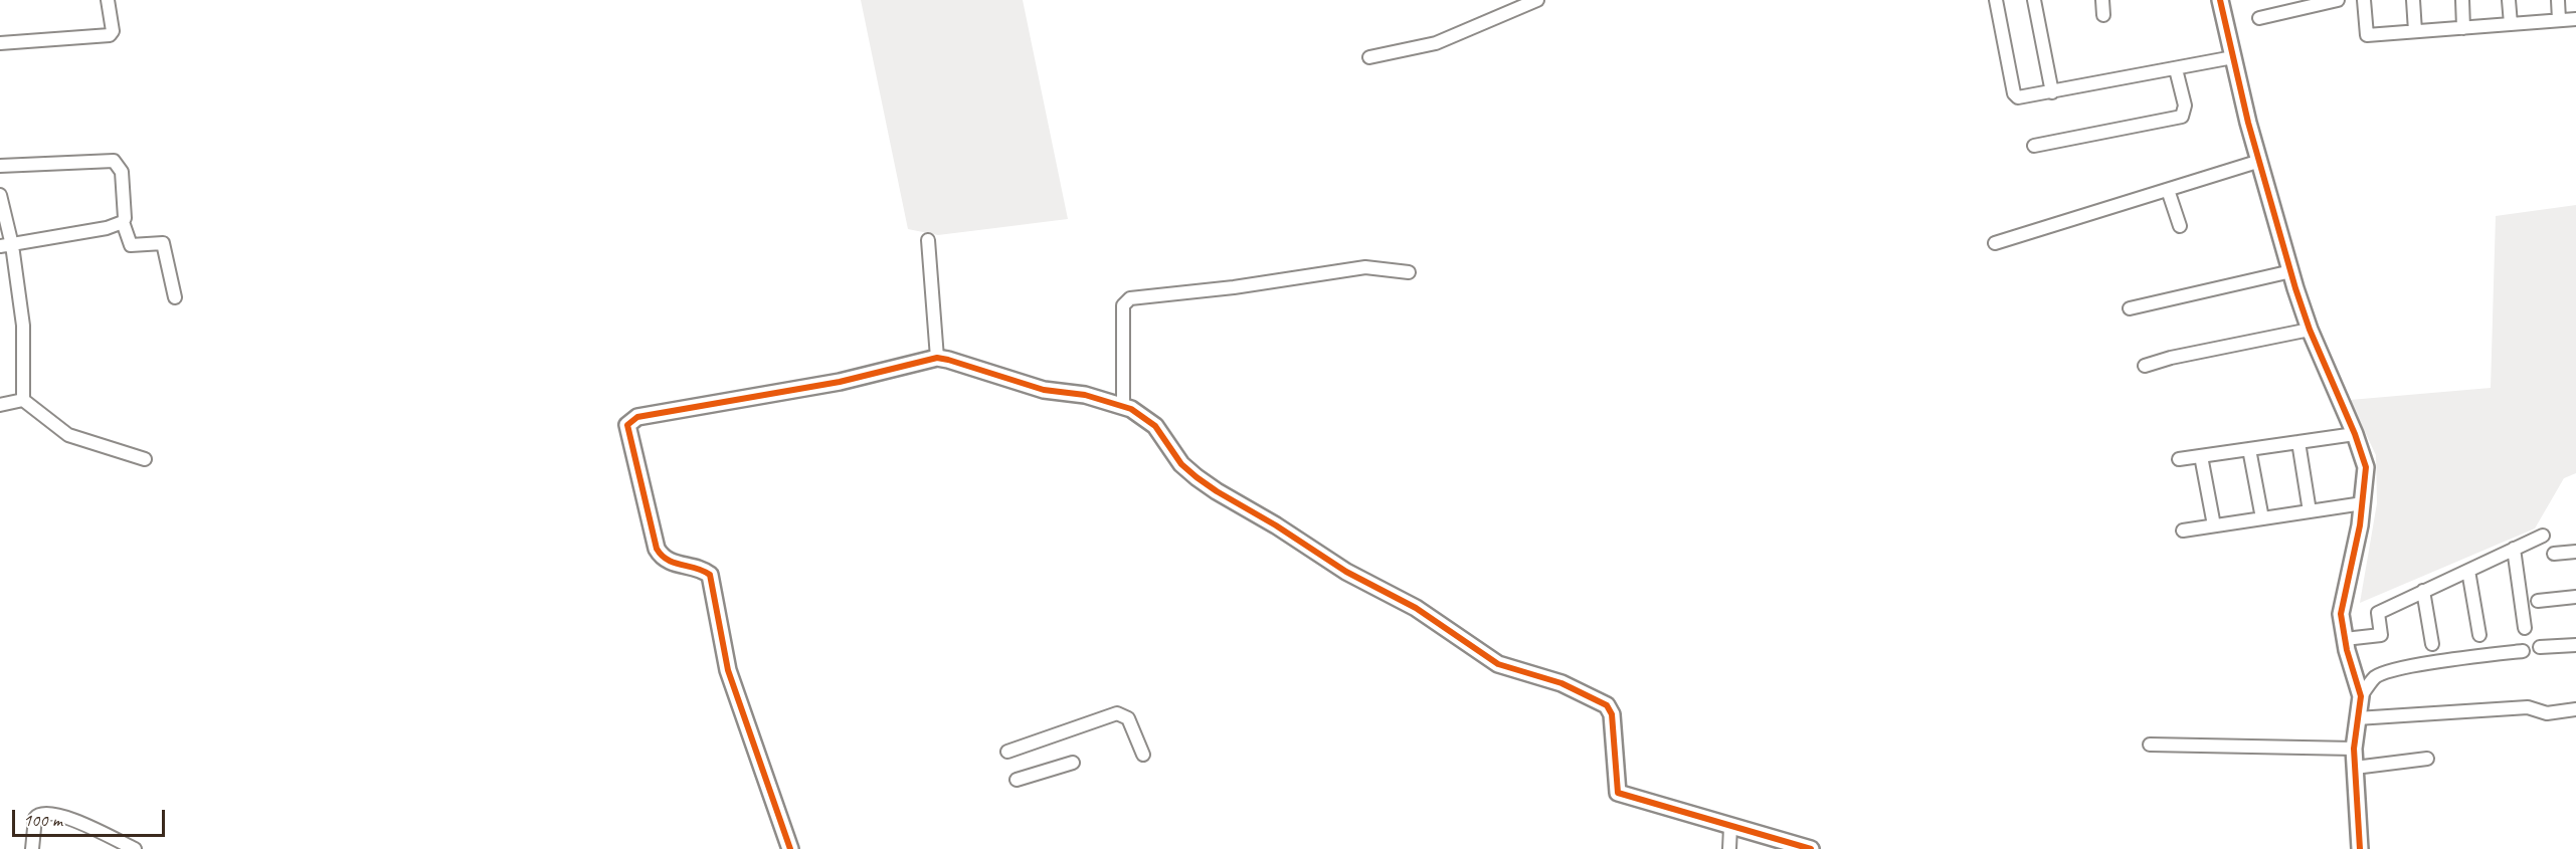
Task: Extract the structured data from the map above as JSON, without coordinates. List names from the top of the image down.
{
  "scale_bar": "100 m"
}
